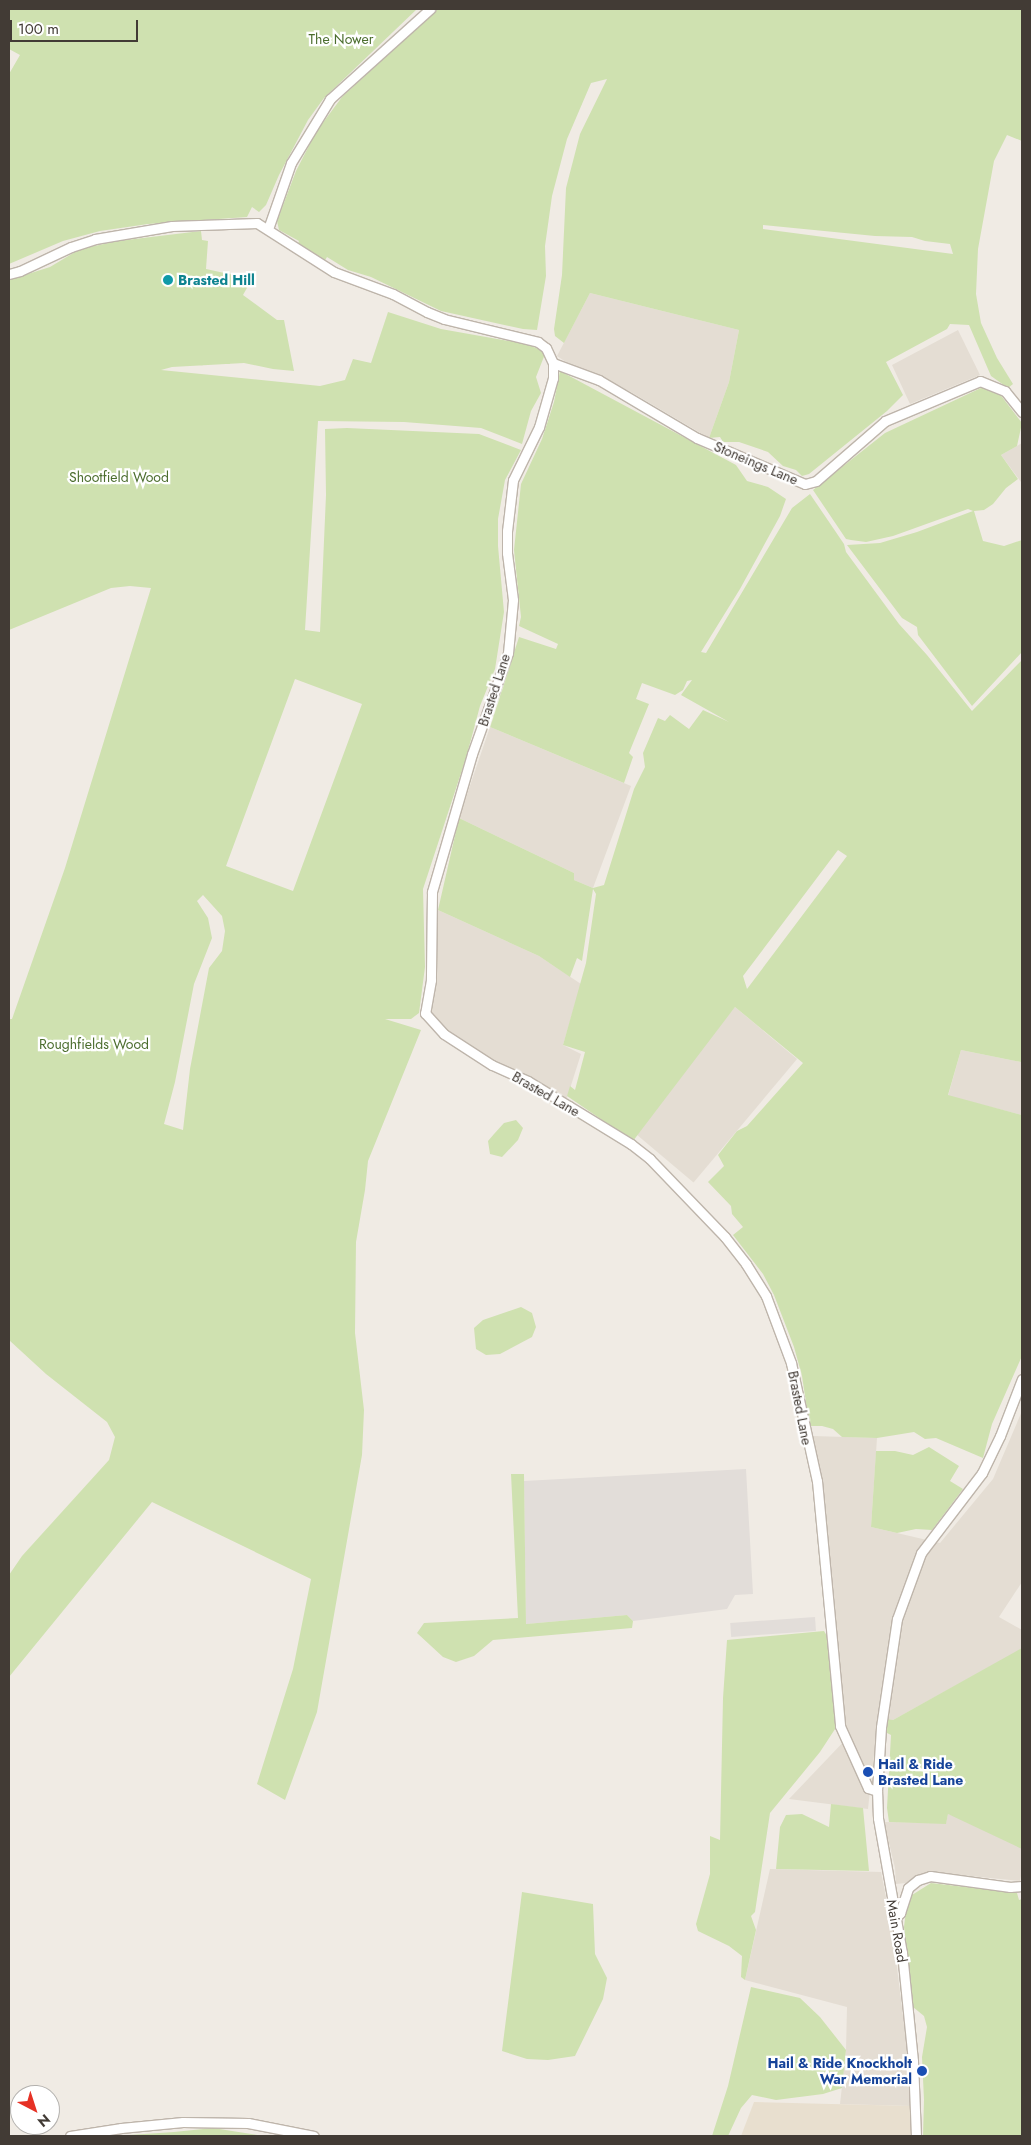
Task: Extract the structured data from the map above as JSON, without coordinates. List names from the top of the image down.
{
  "streets": {
    "street": ["Stoneings Lane", "Brasted Lane", "Main Road"]
  },
  "crossings": [
    ["Stoneings Lane", "Brasted Lane"],
    ["Brasted Lane", "Main Road"]
  ],
  "parks": ["The Nower", "Shootfield Wood", "Roughfields Wood"],
  "places": ["Brasted Hill", "Hail & Ride Brasted Lane", "Hail & Ride Knockholt War Memorial"],
  "scale_bar": "100 m",
  "north": "bottom right"
}
